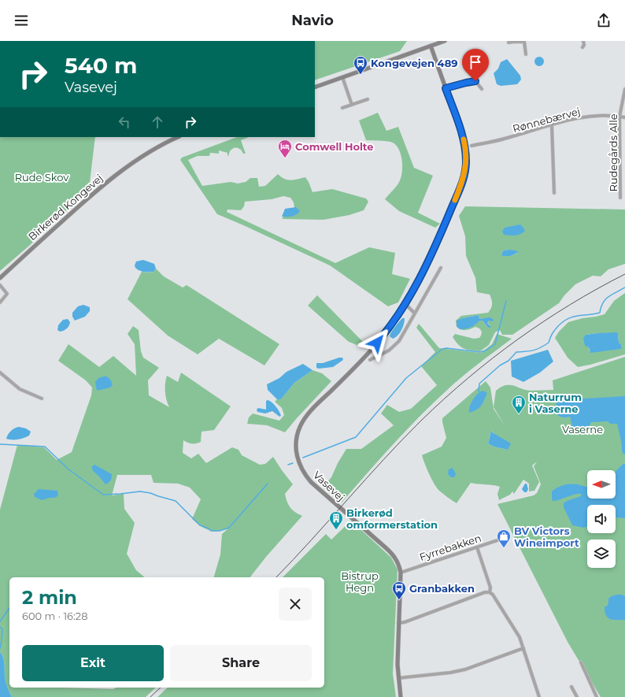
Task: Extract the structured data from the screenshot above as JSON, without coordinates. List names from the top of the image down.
{
  "streets": {
    "street": [
      "Rønnebærvej",
      "Rudegårds Alle",
      "Birkerød Kongevej",
      "Vasevej",
      "Fyrrebakken"
    ]
  },
  "crossings": [
    ["Rønnebærvej", "Rudegårds Alle"],
    ["Vasevej", "Fyrrebakken"]
  ],
  "parks": ["Rude Skov", "Vaserne", "Bistrup Hegn"],
  "places": {
    "bus stop": ["Kongevejen 489", "Granbakken"],
    "hotel": ["Comwell Holte"],
    "building": ["Naturrum i Vaserne", "Birkerød omformerstation"],
    "shop": ["BV Victors Wineimport"]
  },
  "north": "left",
  "page": {
    "header": "Navio",
    "turn": ["540 m", "Vasevej"],
    "heading": ["2 min", "600 m · 16:28"],
    "buttons": ["Exit", "Share"]
  }
}
